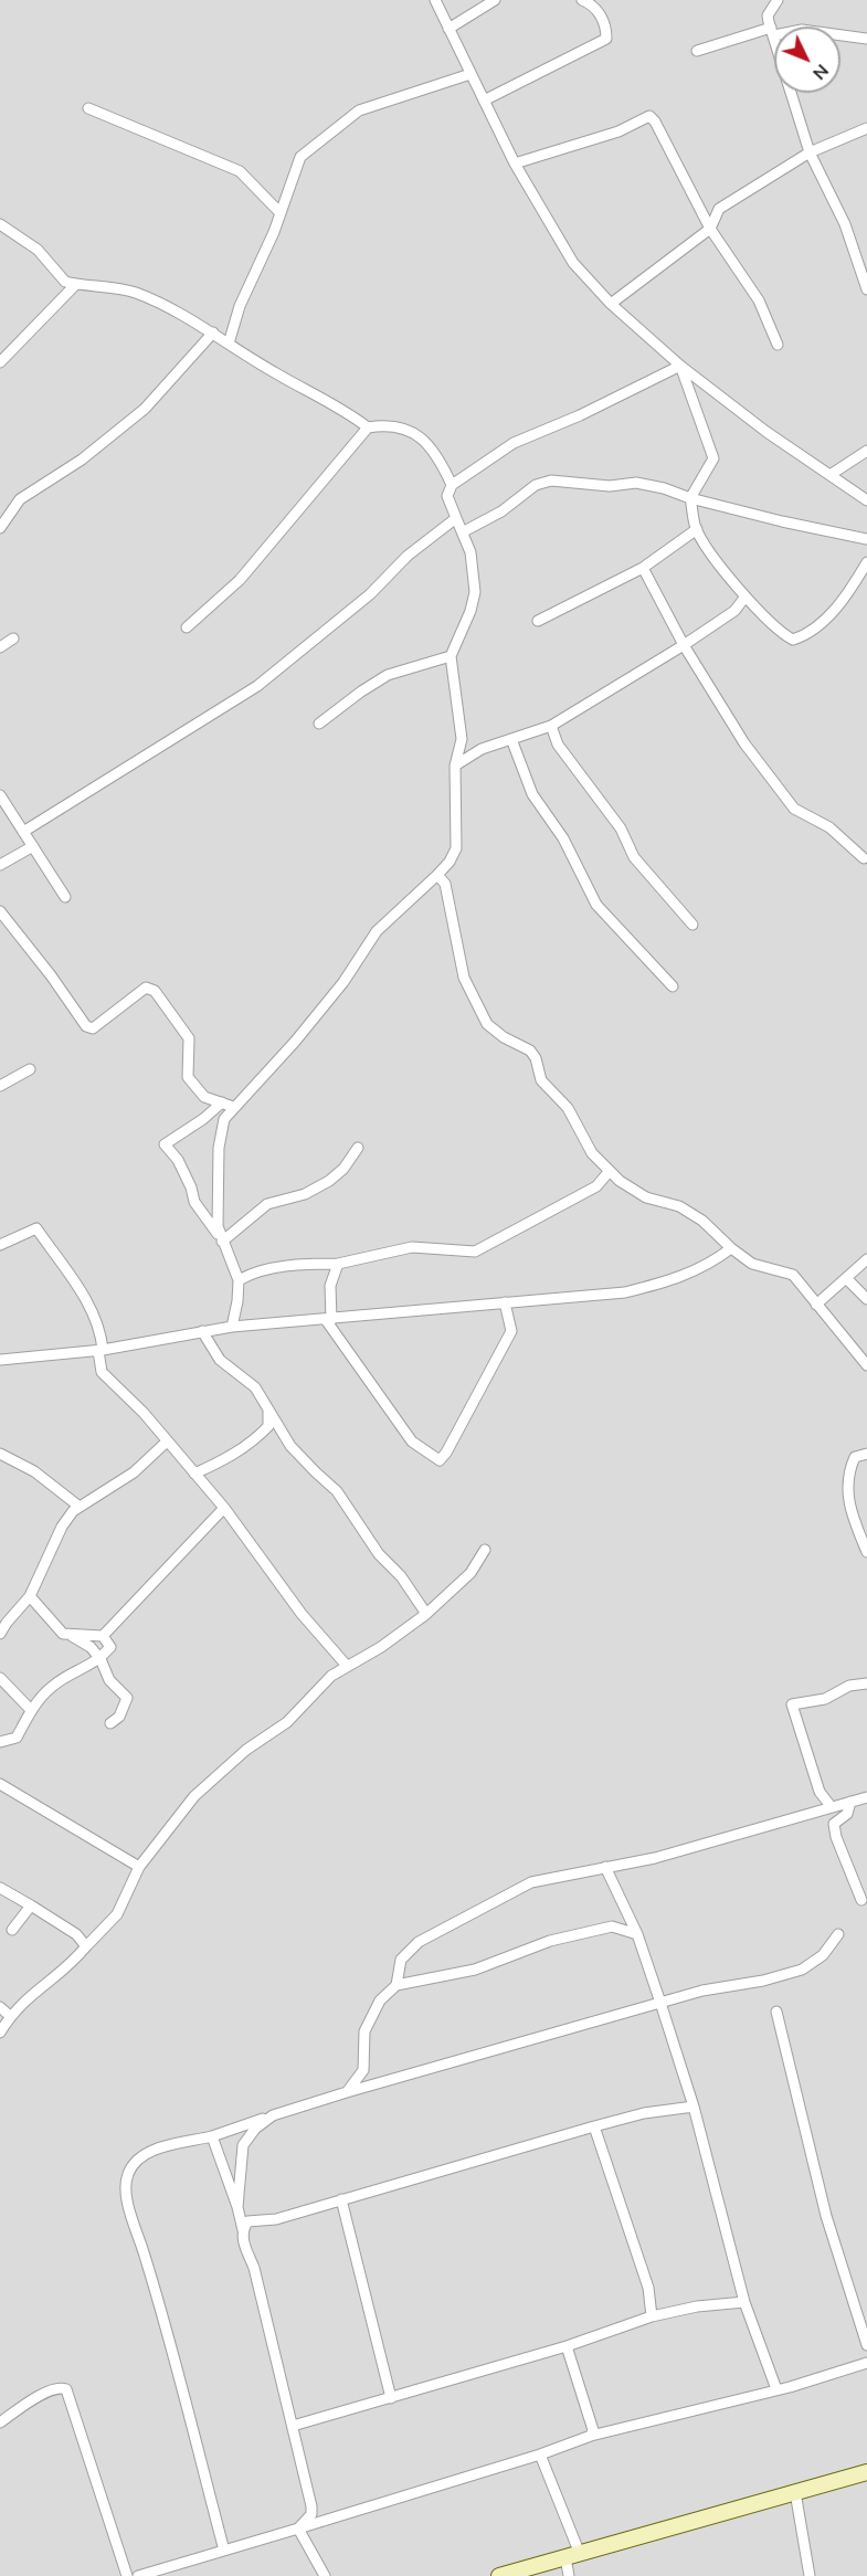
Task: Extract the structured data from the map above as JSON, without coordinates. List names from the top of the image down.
{
  "north": "bottom right"
}
